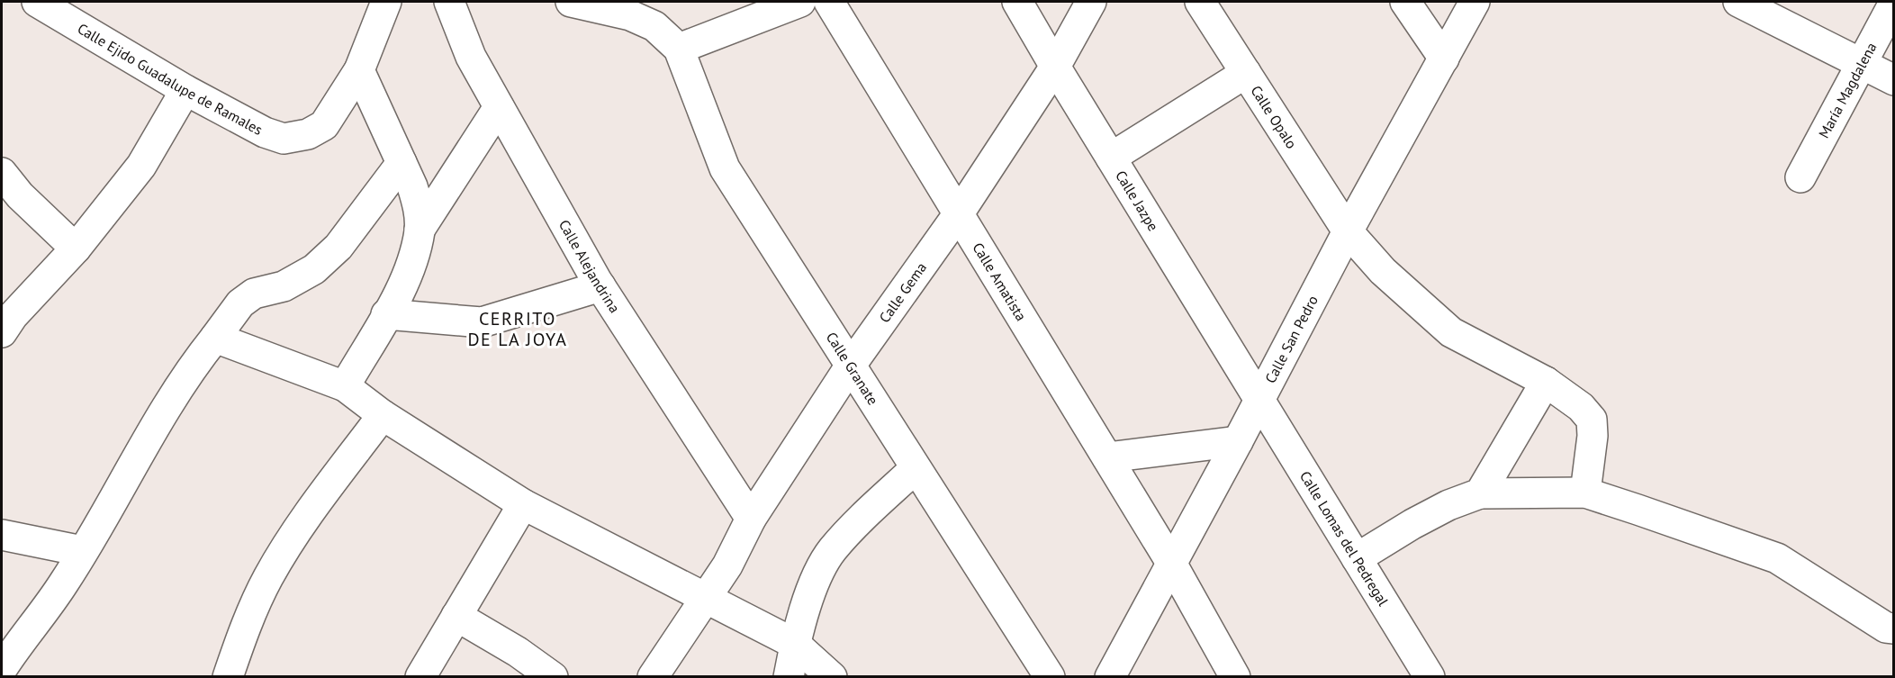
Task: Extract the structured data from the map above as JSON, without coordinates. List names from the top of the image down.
{
  "streets": {
    "street": [
      "Calle Ejido Guadalupe de Ramales",
      "María Magdalena",
      "Calle Opalo",
      "Calle Jazpe",
      "Calle Alejandrina",
      "Calle Amatista",
      "Calle Gema",
      "Calle San Pedro",
      "Calle Granate",
      "Calle Lomas del Pedregal"
    ]
  },
  "crossings": [
    ["Calle Opalo", "Calle San Pedro"],
    ["Calle Jazpe", "Calle Gema"],
    ["Calle Jazpe", "Calle San Pedro"],
    ["Calle Jazpe", "Calle Lomas del Pedregal"],
    ["Calle Alejandrina", "Calle Gema"],
    ["Calle Amatista", "Calle Gema"],
    ["Calle Amatista", "Calle San Pedro"],
    ["Calle Gema", "Calle Granate"],
    ["Calle San Pedro", "Calle Lomas del Pedregal"]
  ],
  "districts": ["CERRITO DE LA JOYA"]
}
